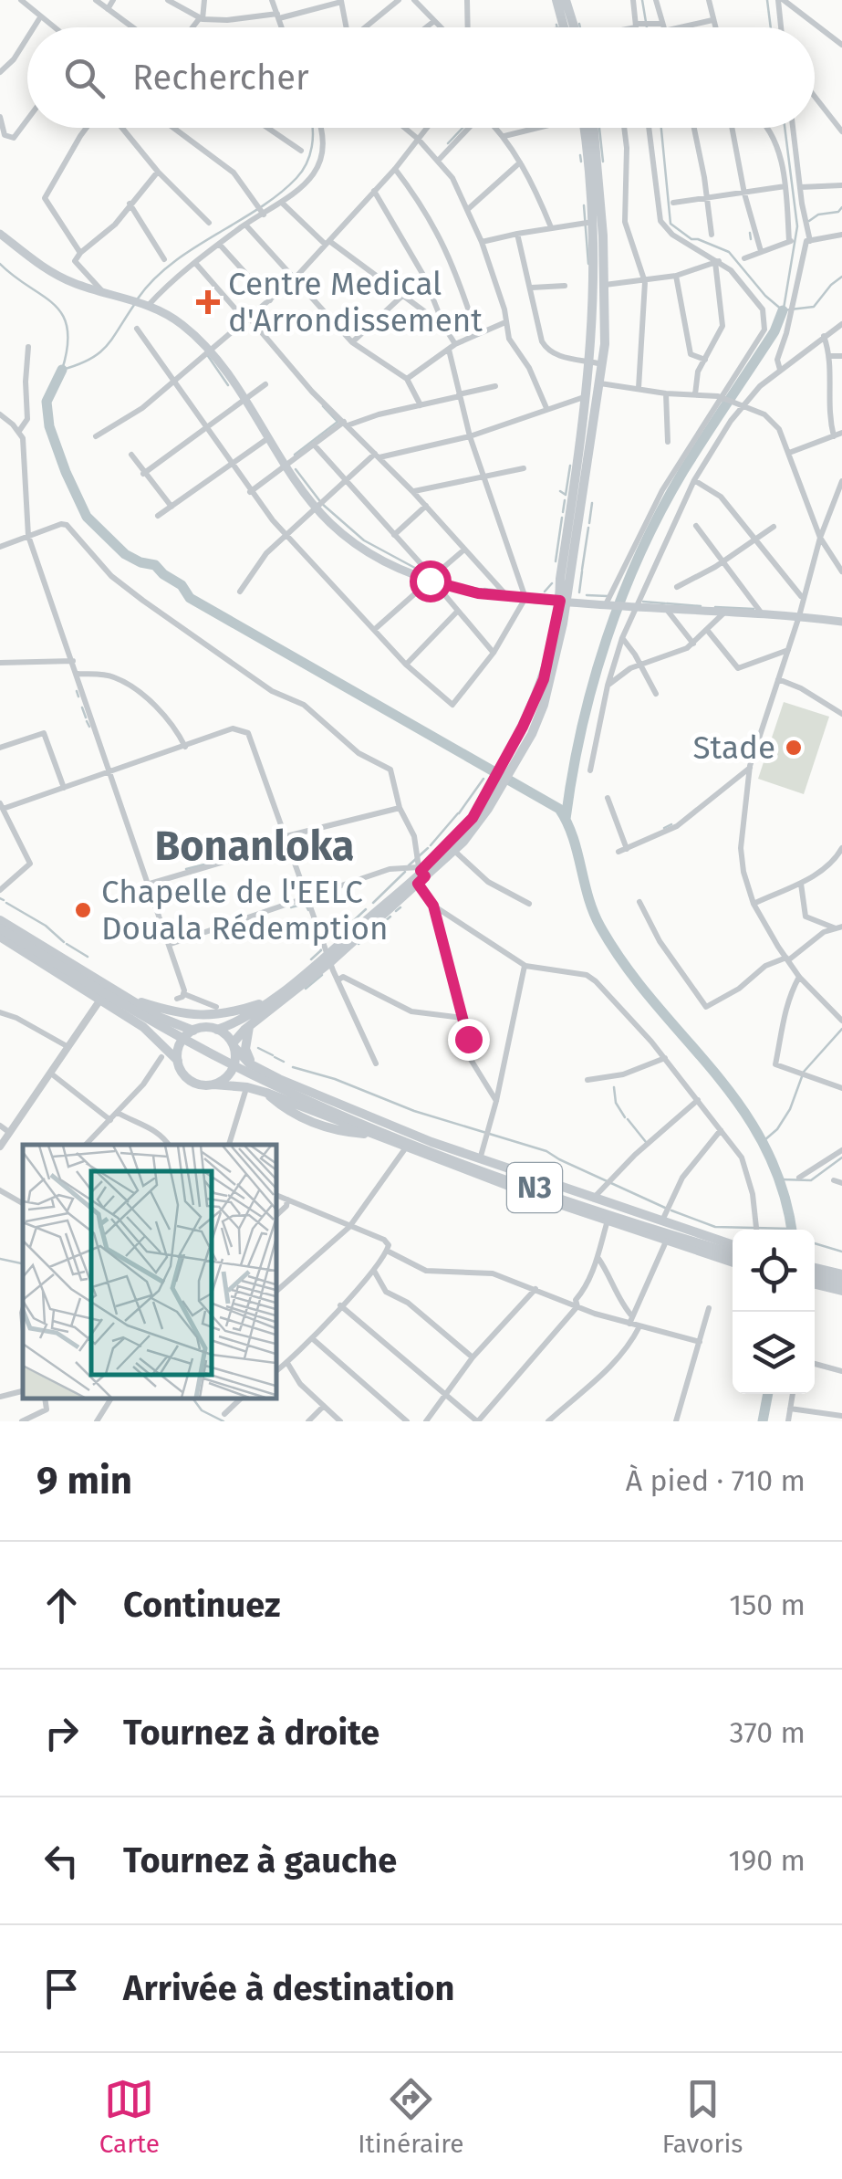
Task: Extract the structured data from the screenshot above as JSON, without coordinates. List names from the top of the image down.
{
  "streets": {
    "main road": ["N3"]
  },
  "districts": ["Bonanloka"],
  "places": {
    "health": ["Centre Medical d'Arrondissement"],
    "other": ["Stade", "Chapelle de l'EELC Douala Rédemption"]
  },
  "page": {
    "search": "Rechercher",
    "heading": ["9 min", "À pied · 710 m"],
    "list": [
      ["Continuez", "150 m"],
      ["Tournez à droite", "370 m"],
      ["Tournez à gauche", "190 m"],
      "Arrivée à destination"
    ],
    "nav": ["Carte", "Itinéraire", "Favoris"]
  }
}
